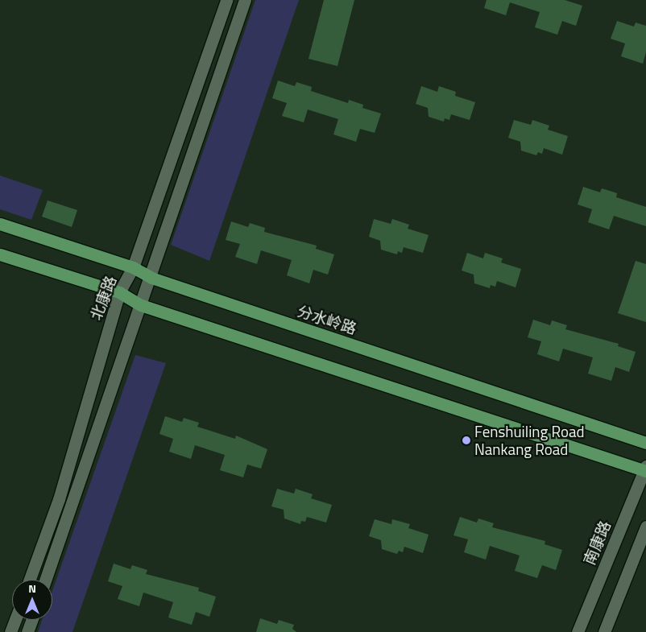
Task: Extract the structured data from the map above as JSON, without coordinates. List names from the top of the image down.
{
  "streets": {
    "main road": ["北康路", "分水岭路", "南康路"]
  },
  "crossings": [
    ["北康路", "分水岭路"]
  ],
  "places": ["Fenshuiling Road Nankang Road"],
  "north": "top"
}
